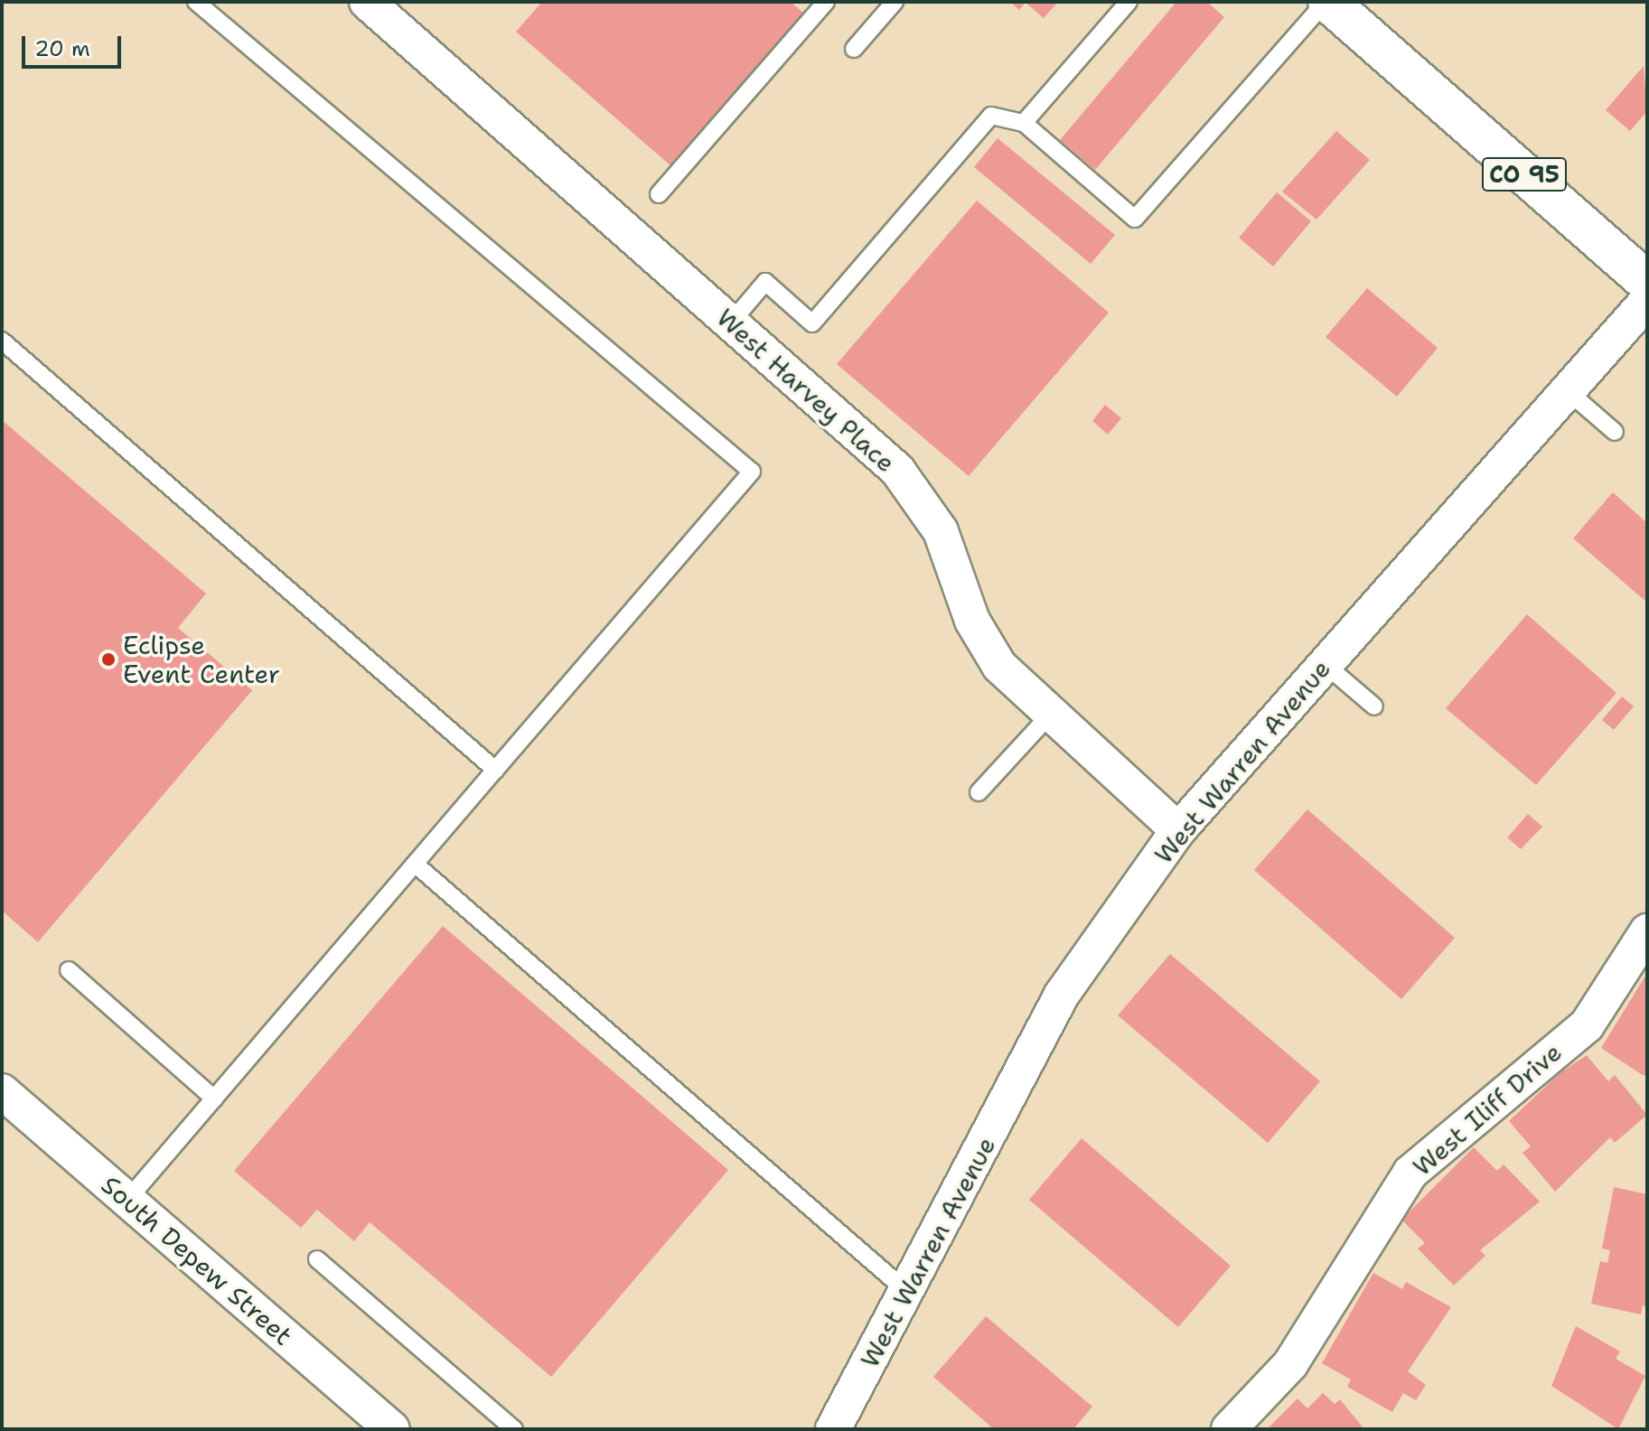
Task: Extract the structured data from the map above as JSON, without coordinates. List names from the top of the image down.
{
  "streets": {
    "main road": ["CO 95"],
    "street": [
      "West Harvey Place",
      "West Warren Avenue",
      "West Iliff Drive",
      "South Depew Street"
    ]
  },
  "crossings": [
    ["West Harvey Place", "West Warren Avenue"]
  ],
  "places": ["Eclipse Event Center"],
  "scale_bar": "20 m"
}
